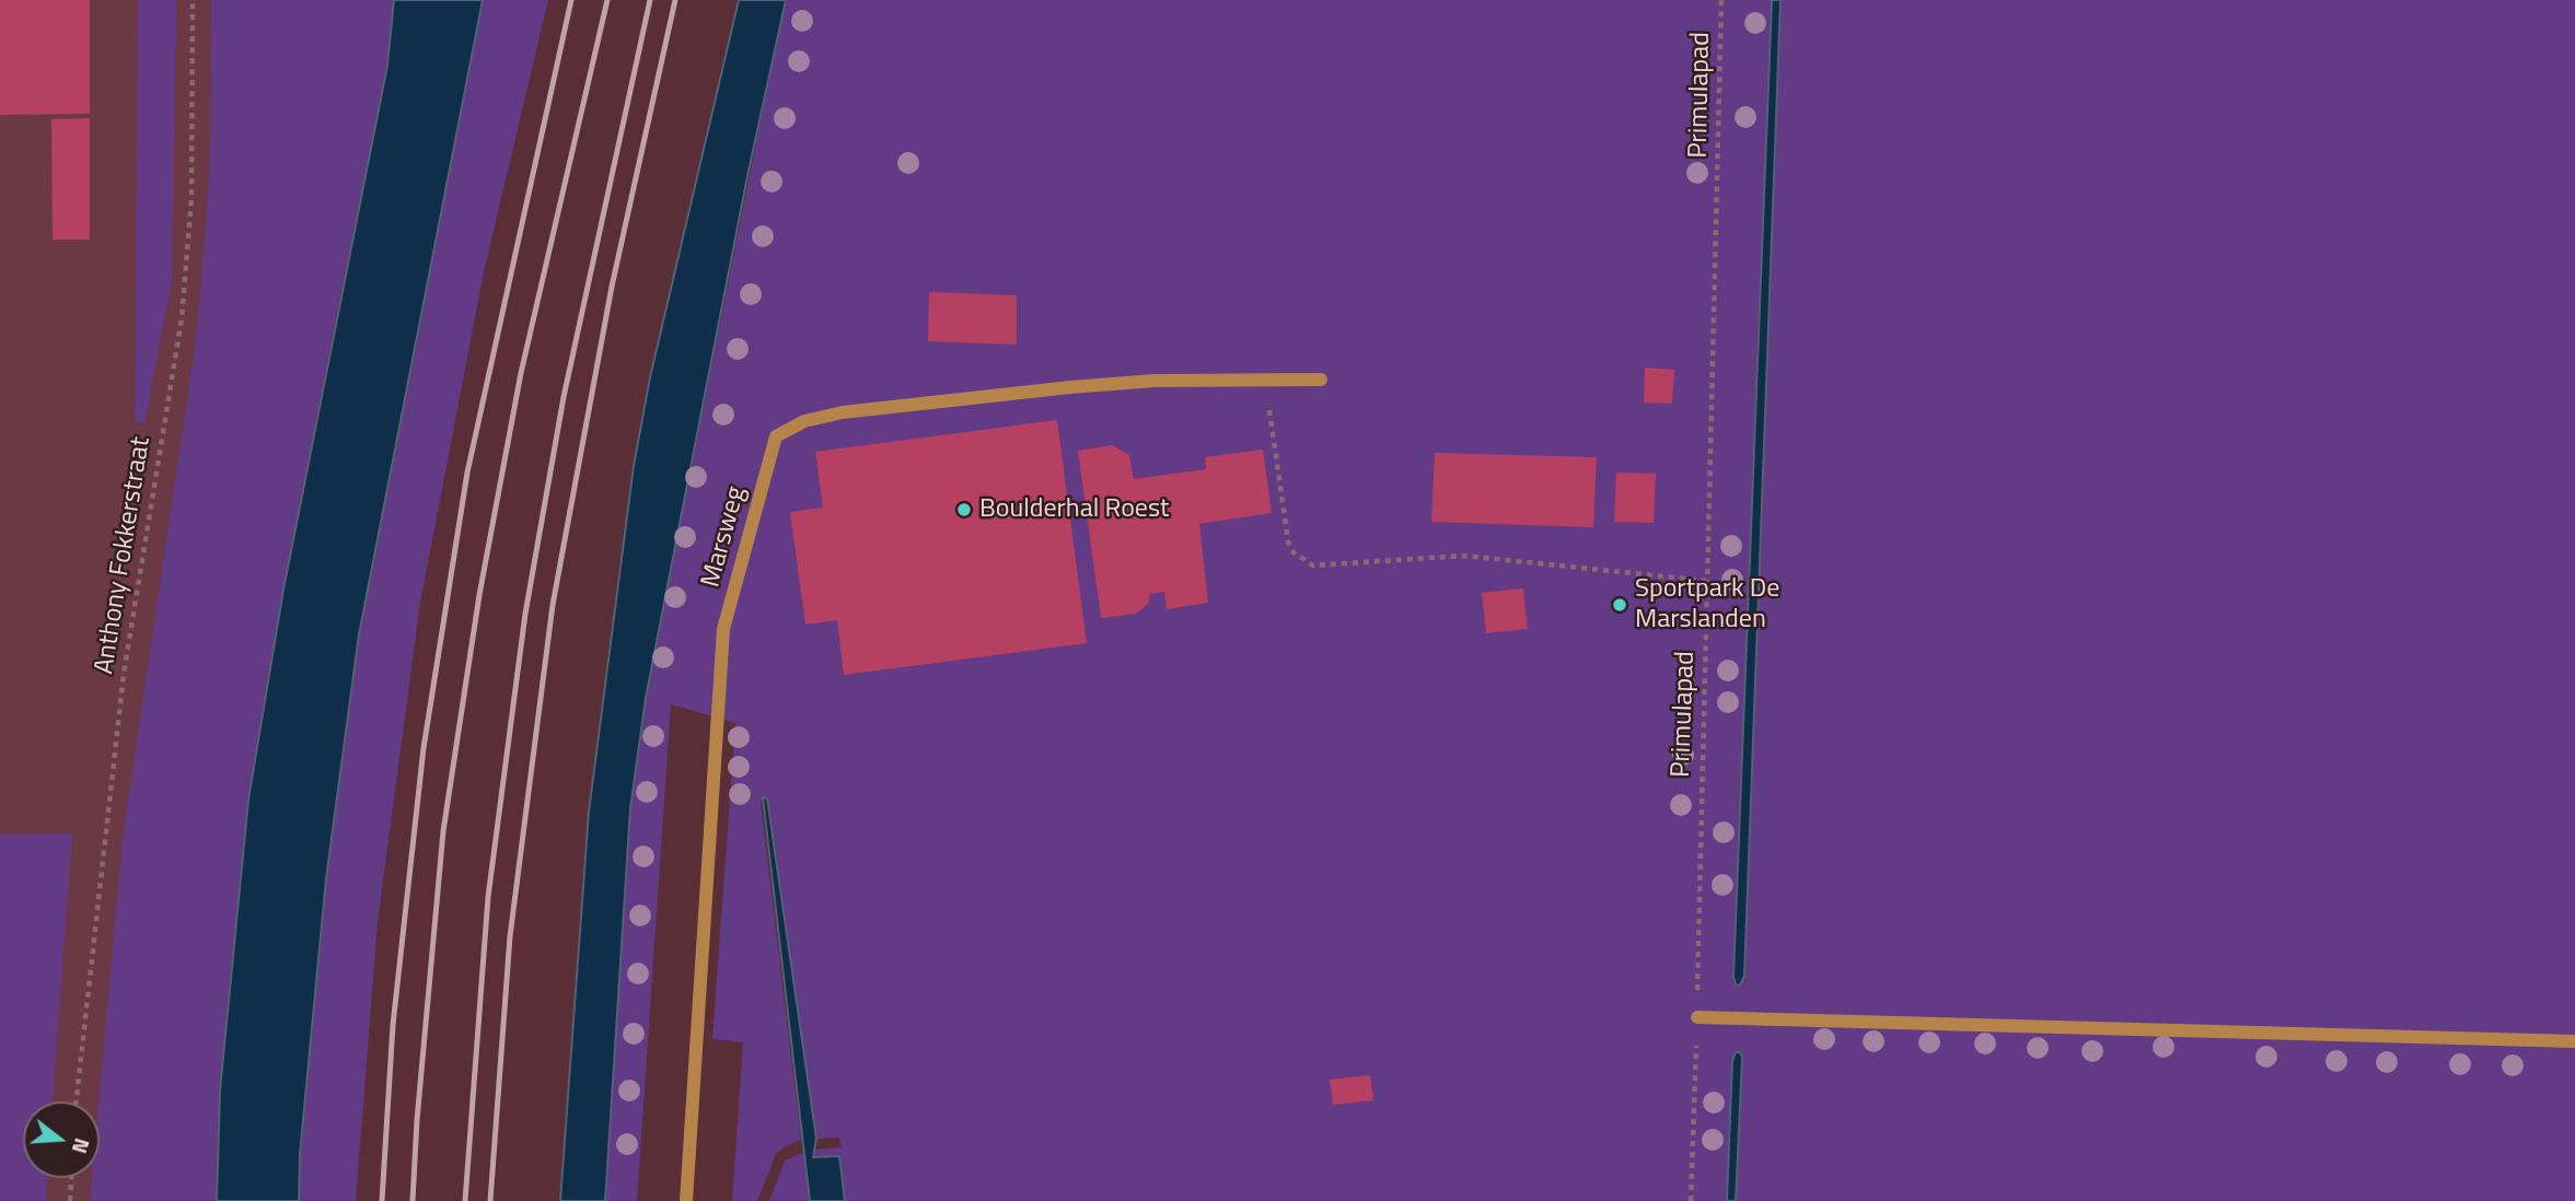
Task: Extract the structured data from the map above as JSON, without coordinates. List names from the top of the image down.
{
  "streets": {
    "street": ["Marsweg"],
    "path": ["Primulapad", "Anthony Fokkerstraat"]
  },
  "places": ["Boulderhal Roest", "Sportpark De Marslanden"],
  "north": "right"
}
